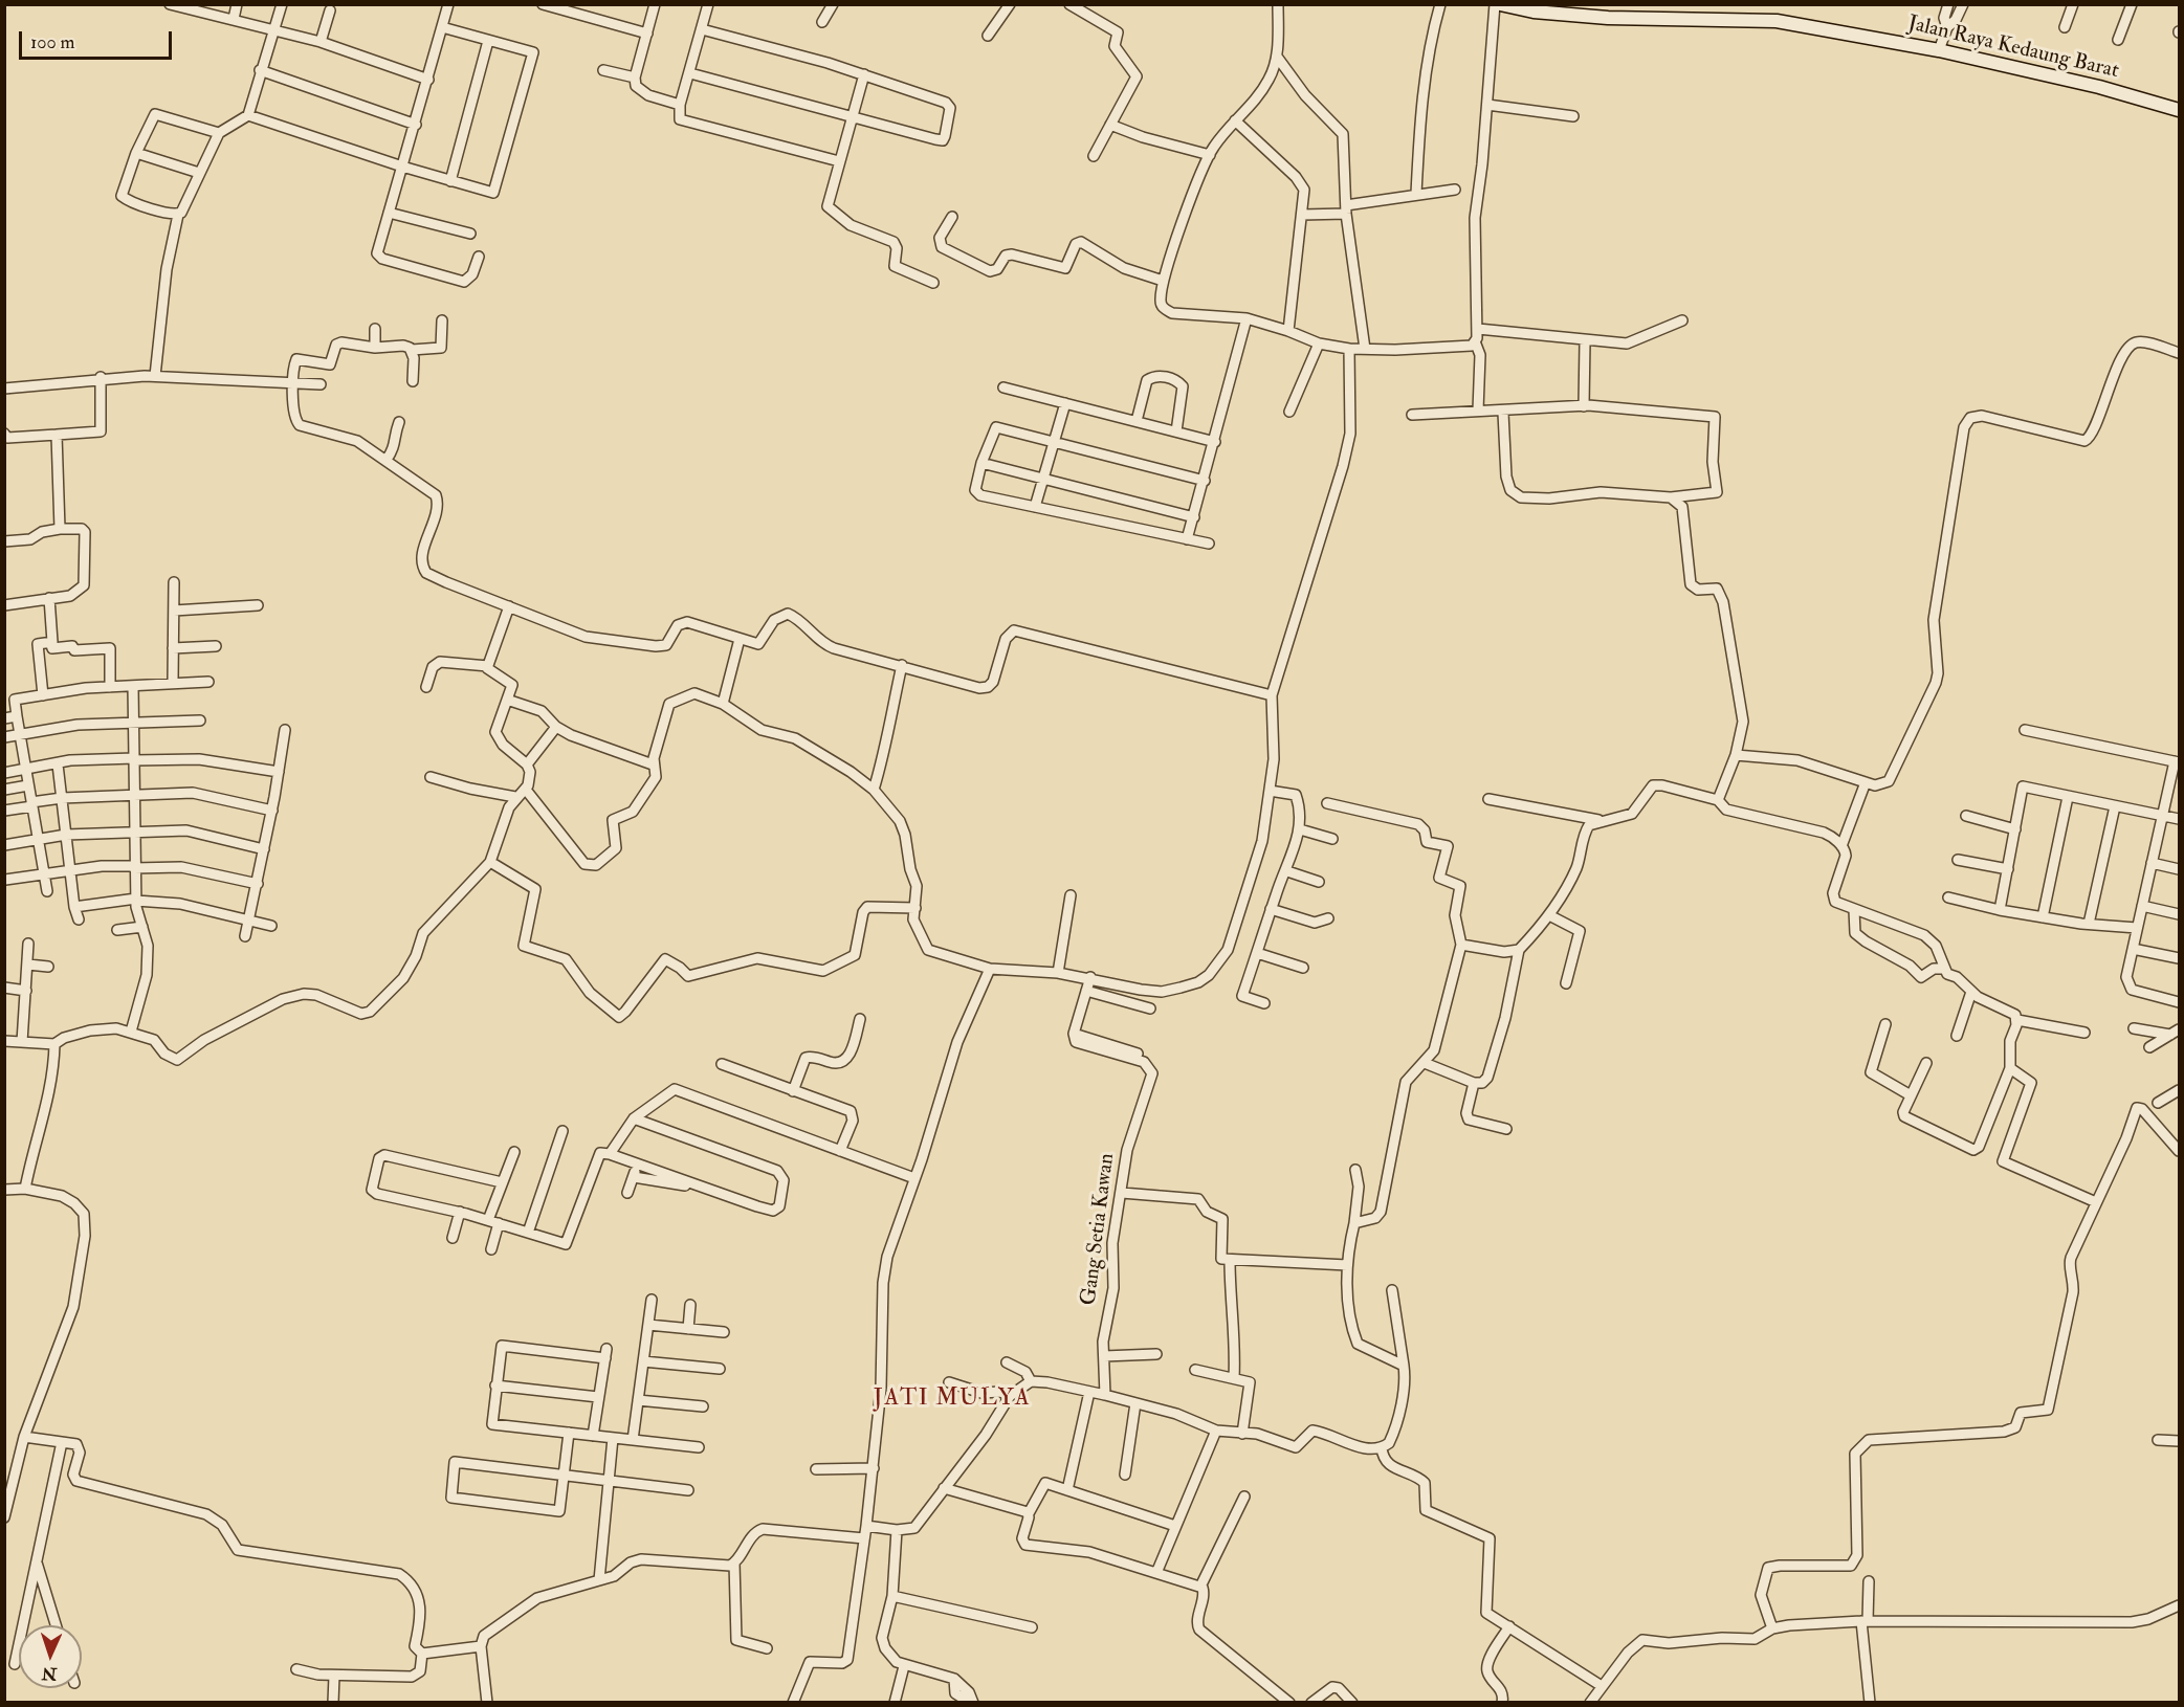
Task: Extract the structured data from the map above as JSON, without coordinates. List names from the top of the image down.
{
  "streets": {
    "street": ["Jalan Raya Kedaung Barat", "Gang Setia Kawan"]
  },
  "districts": ["JATI MULYA"],
  "scale_bar": "100 m",
  "north": "bottom"
}
